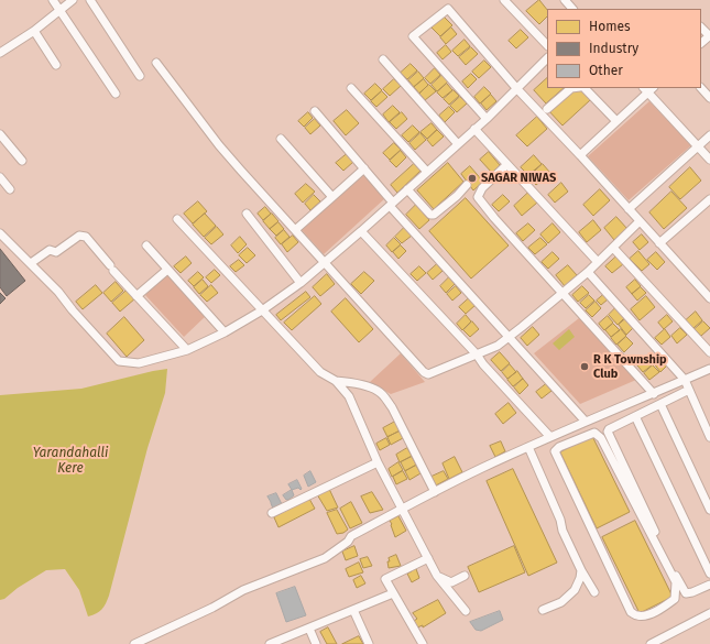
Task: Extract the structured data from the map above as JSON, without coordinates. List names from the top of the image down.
{
  "water": ["Yarandahalli Kere"],
  "places": ["SAGAR NIWAS", "R K Township Club"],
  "legend": ["Homes", "Industry", "Other"]
}
